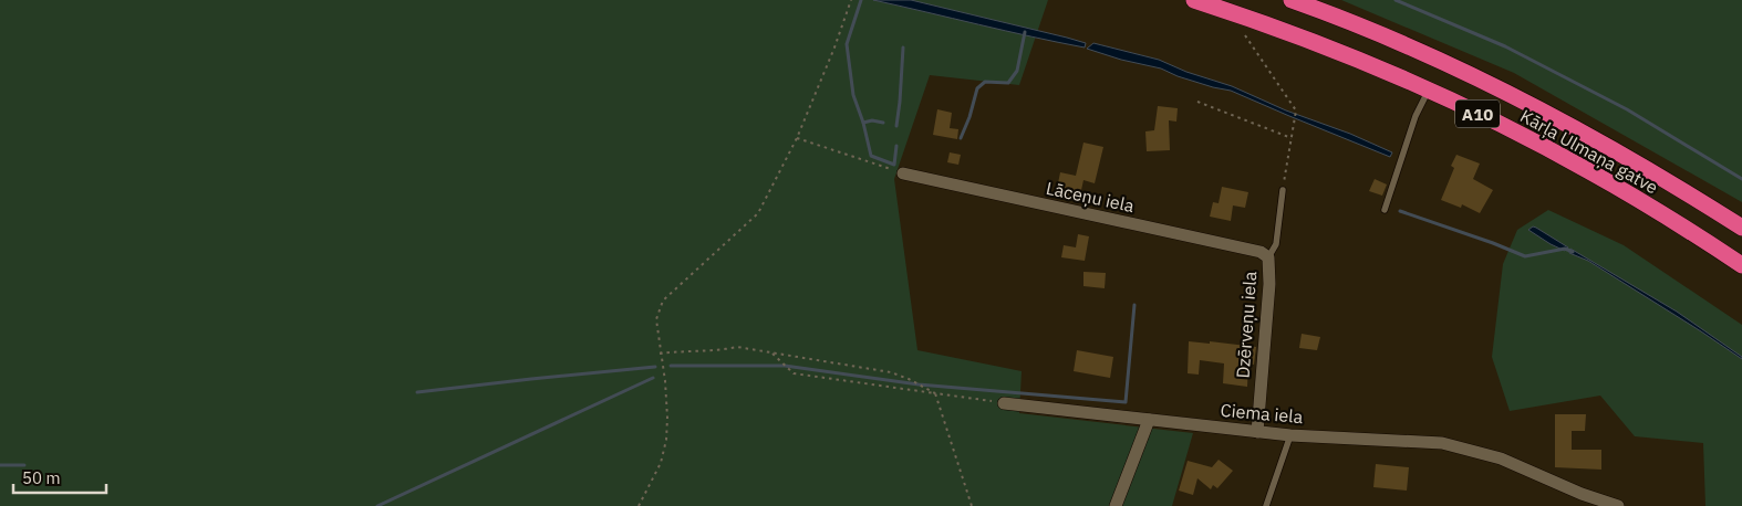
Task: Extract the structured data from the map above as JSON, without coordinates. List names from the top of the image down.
{
  "streets": {
    "highway": ["A10", "Kārļa Ulmaņa gatve"],
    "street": ["Lāceņu iela", "Dzērveņu iela", "Ciema iela"]
  },
  "crossings": [
    ["Lāceņu iela", "Dzērveņu iela"],
    ["Dzērveņu iela", "Ciema iela"]
  ],
  "scale_bar": "50 m"
}
